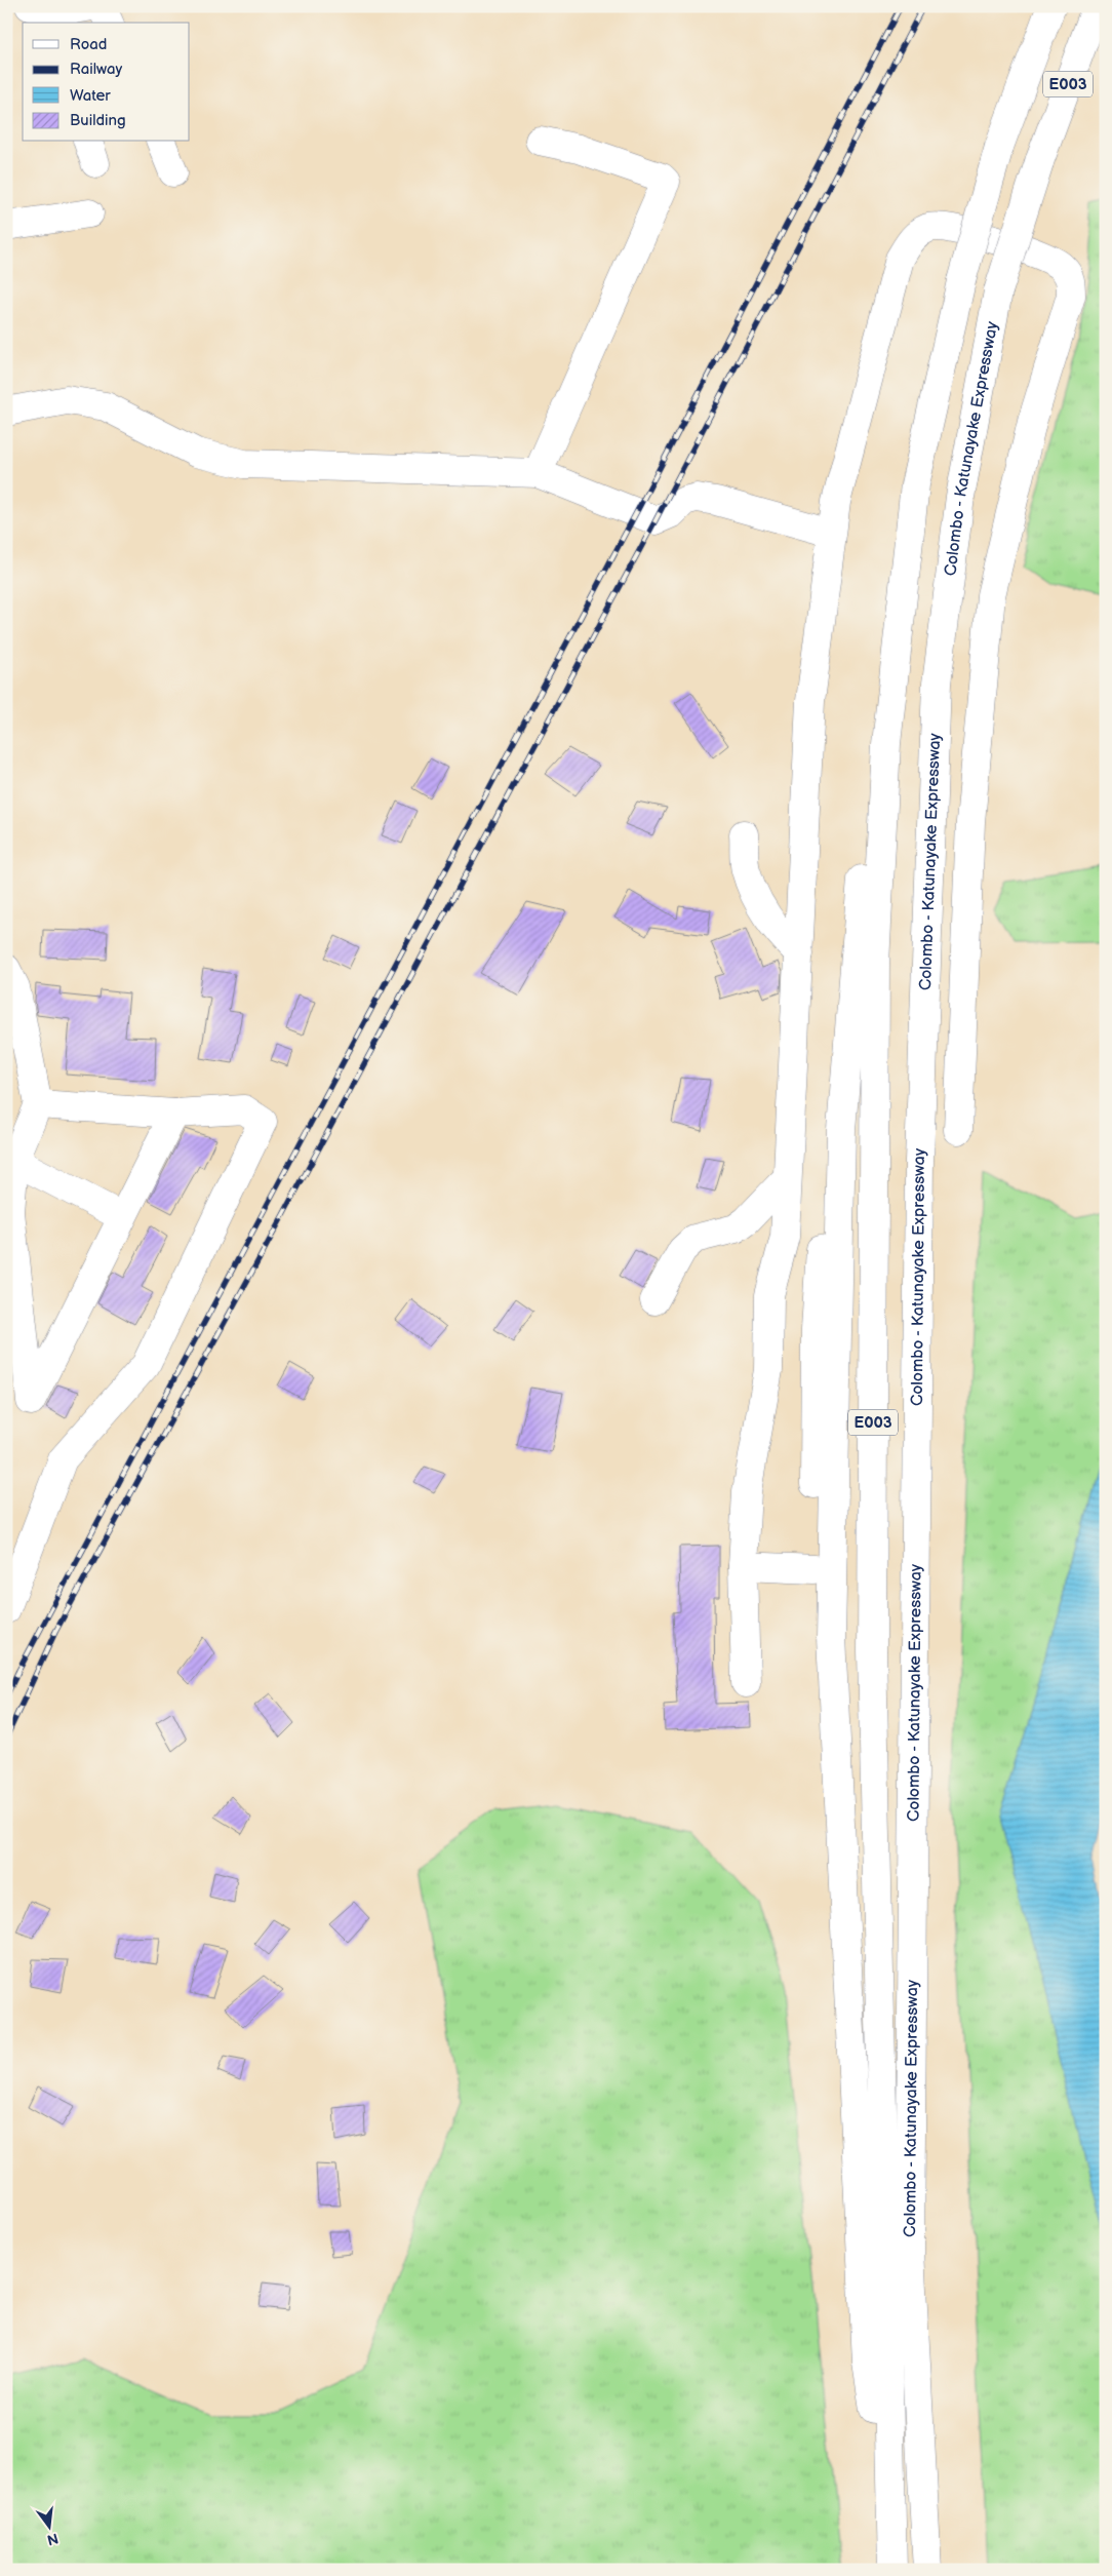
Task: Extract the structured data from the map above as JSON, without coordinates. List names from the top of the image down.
{
  "streets": {
    "main road": ["E003", "Colombo - Katunayake Expressway"]
  },
  "legend": [
    "Road",
    "Railway",
    "Water",
    "Building"
  ],
  "north": "bottom"
}
